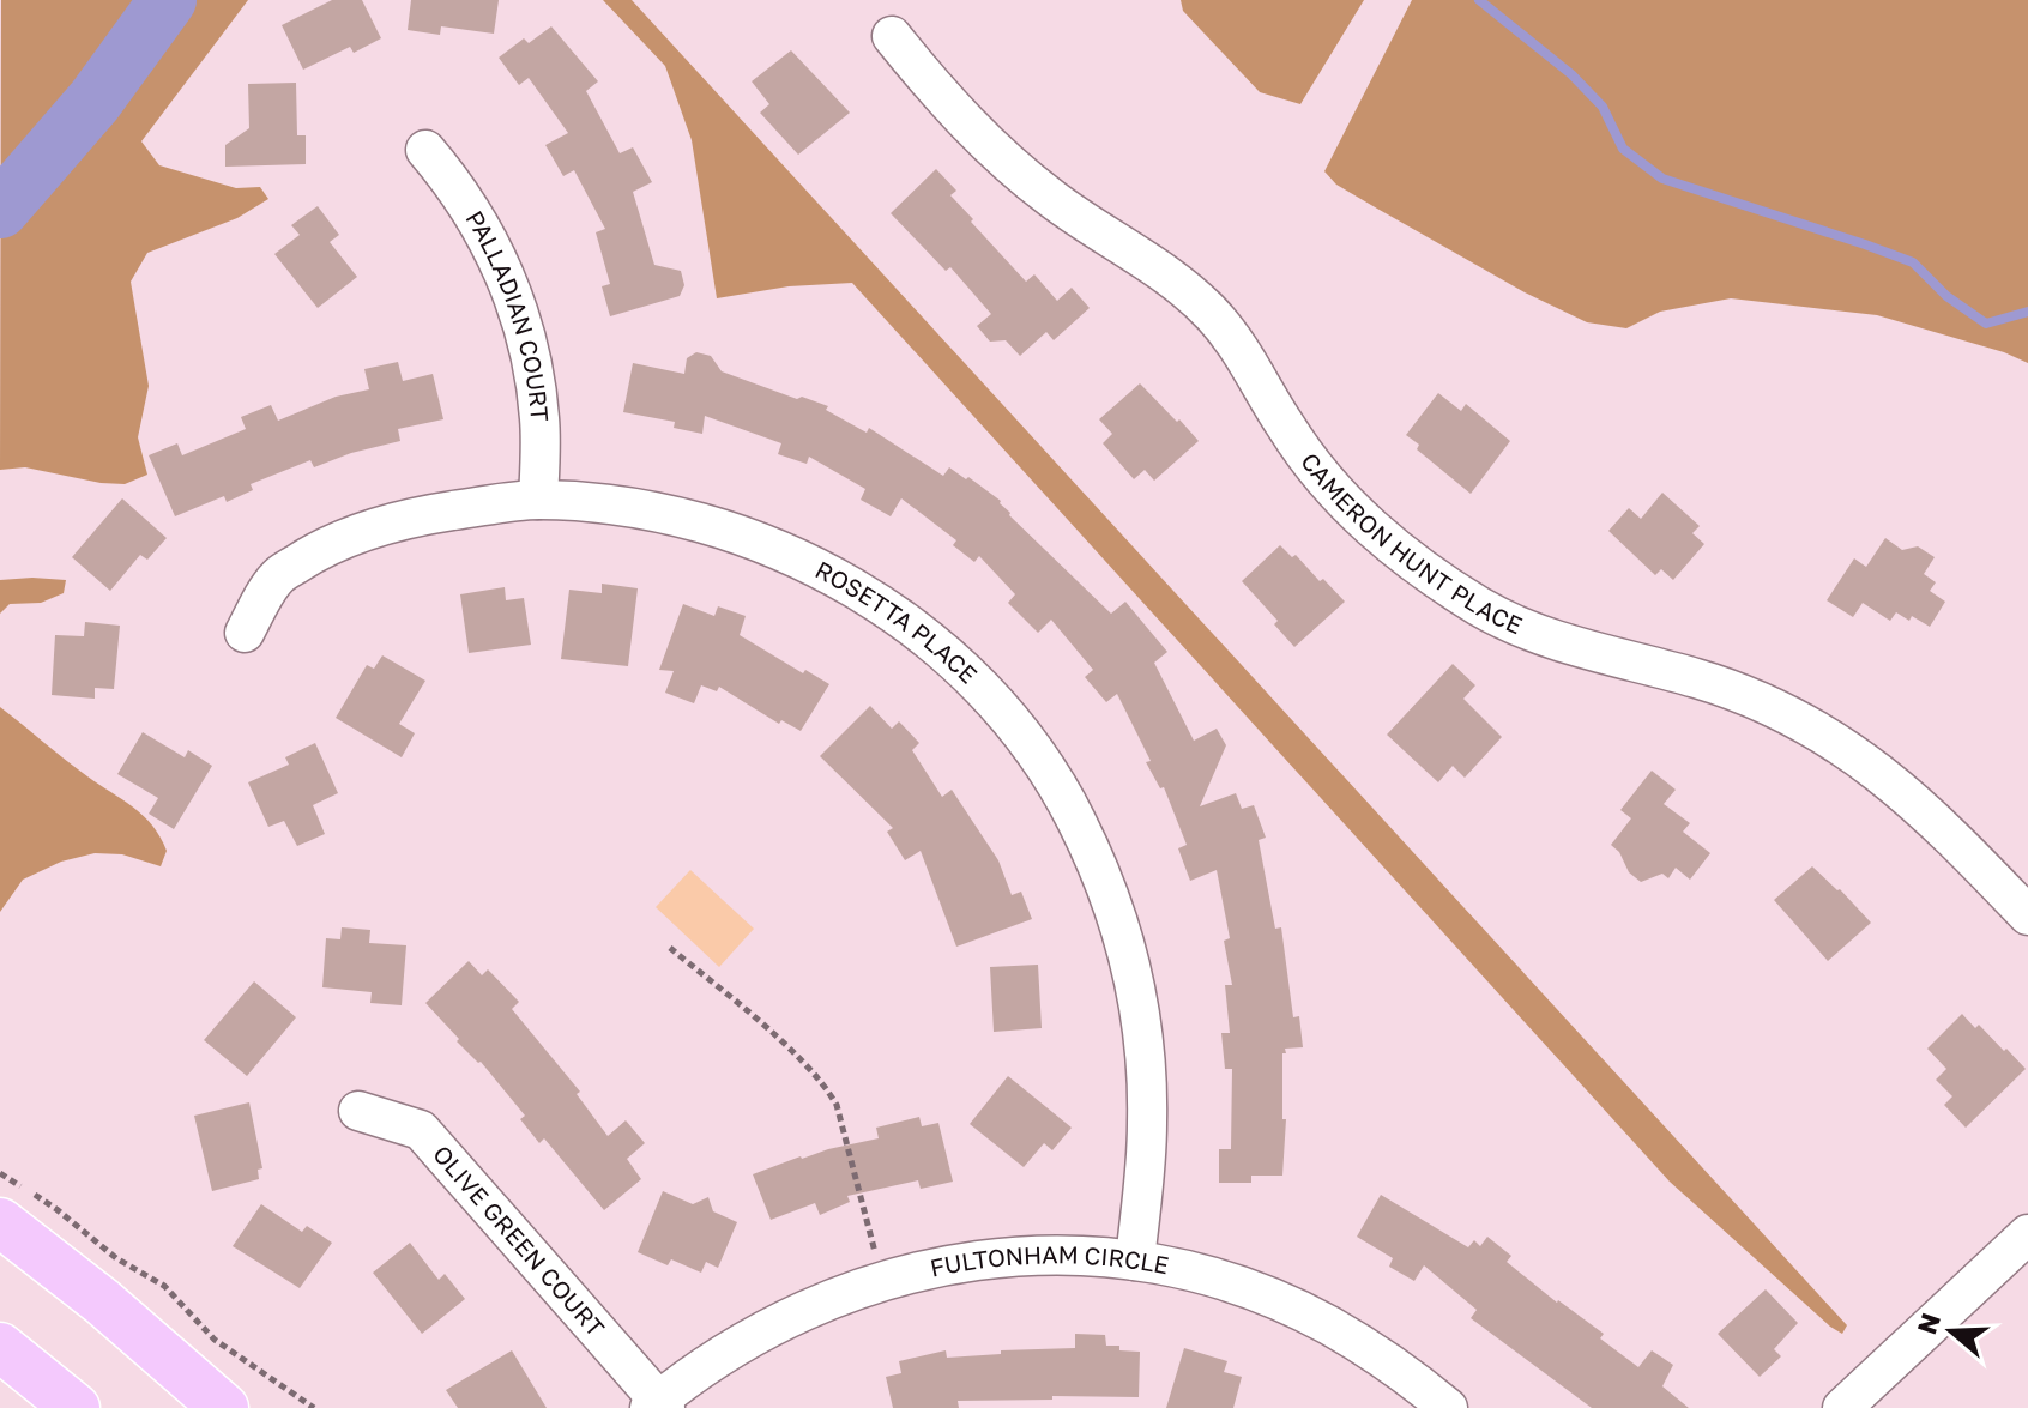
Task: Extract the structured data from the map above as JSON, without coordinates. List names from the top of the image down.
{
  "streets": {
    "street": [
      "PALLADIAN COURT",
      "CAMERON HUNT PLACE",
      "ROSETTA PLACE",
      "OLIVE GREEN COURT",
      "FULTONHAM CIRCLE"
    ]
  },
  "crossings": [
    ["PALLADIAN COURT", "ROSETTA PLACE"],
    ["ROSETTA PLACE", "FULTONHAM CIRCLE"],
    ["OLIVE GREEN COURT", "FULTONHAM CIRCLE"]
  ],
  "north": "left"
}
